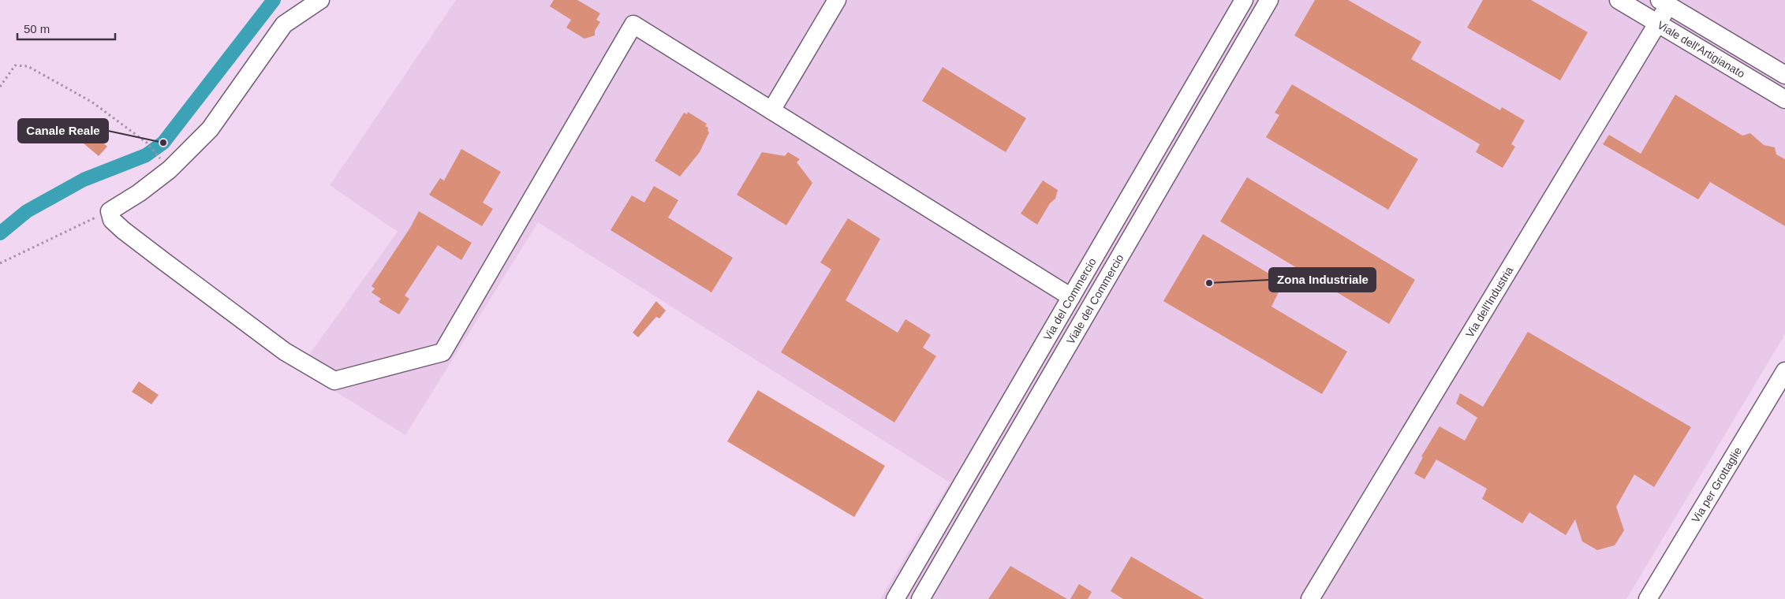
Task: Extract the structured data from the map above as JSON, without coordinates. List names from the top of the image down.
{
  "streets": {
    "street": [
      "Viale dell'Artigianato",
      "Via del Commercio",
      "Viale del Commercio",
      "Via dell'Industria",
      "Via per Grottaglie"
    ]
  },
  "crossings": [
    ["Viale dell'Artigianato", "Via dell'Industria"]
  ],
  "places": ["Canale Reale", "Zona Industriale"],
  "scale_bar": "50 m"
}
